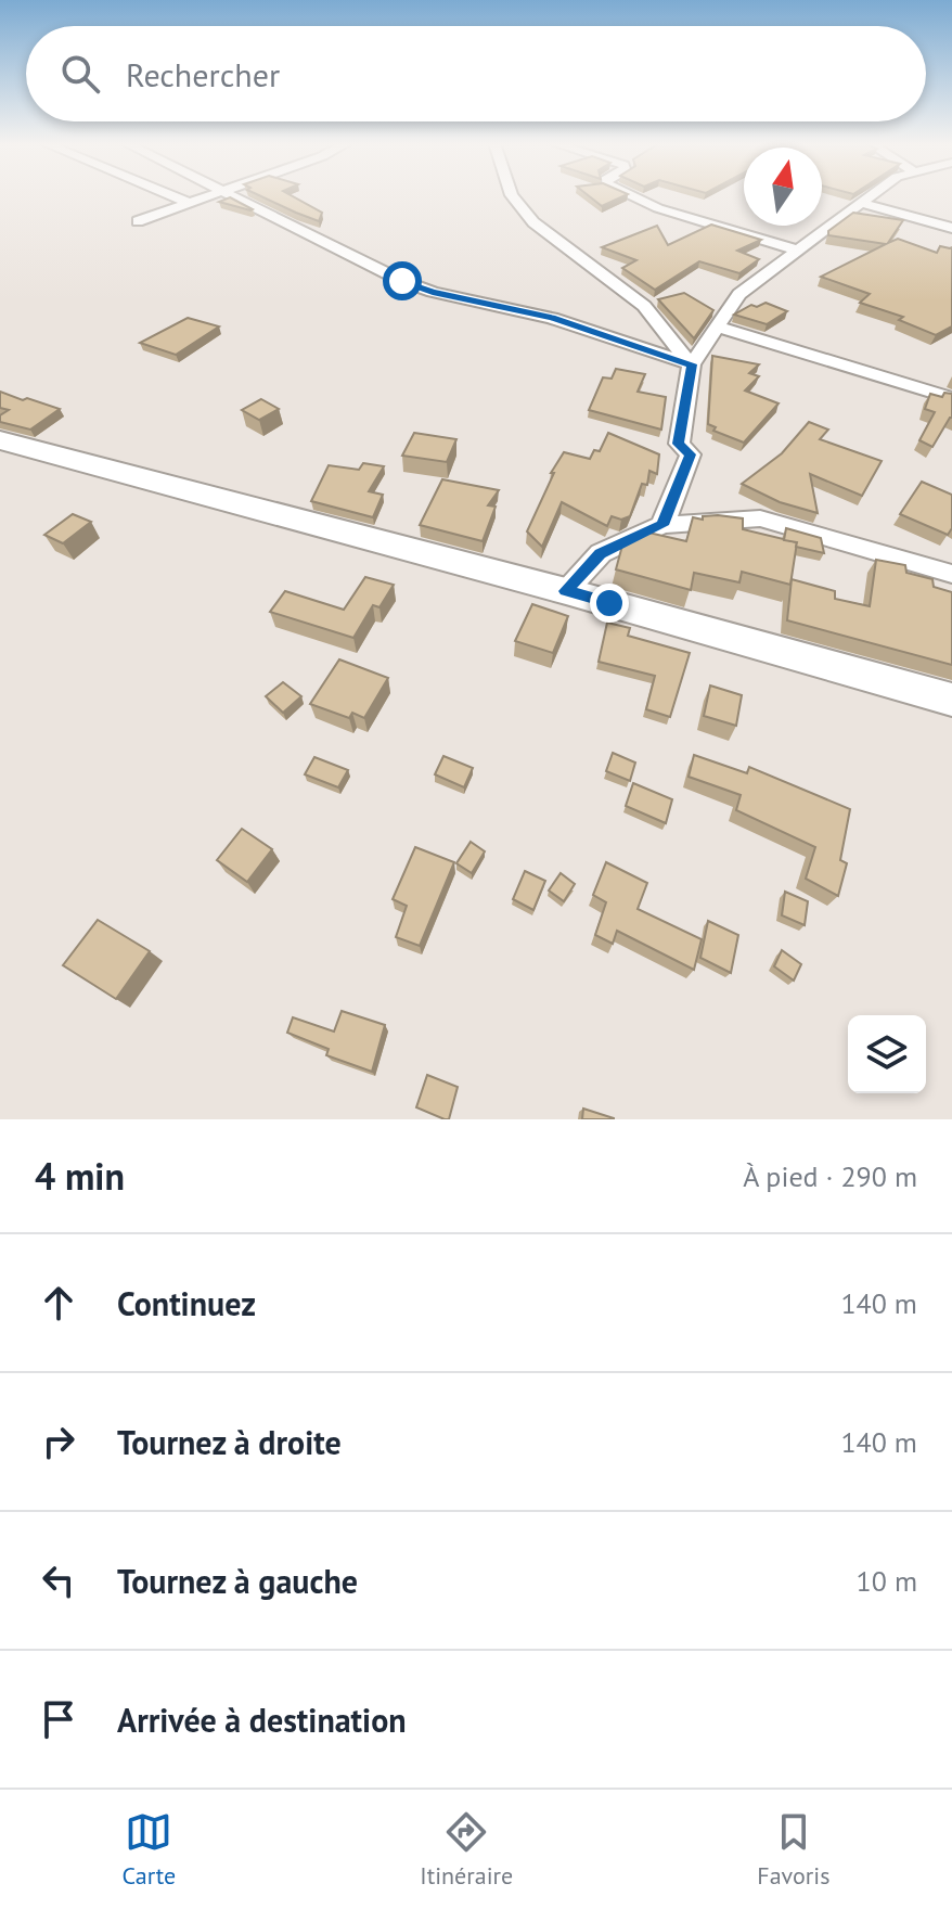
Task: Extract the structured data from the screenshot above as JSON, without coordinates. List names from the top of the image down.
{
  "north": "top",
  "page": {
    "search": "Rechercher",
    "heading": ["4 min", "À pied · 290 m"],
    "list": [
      ["Continuez", "140 m"],
      ["Tournez à droite", "140 m"],
      ["Tournez à gauche", "10 m"],
      "Arrivée à destination"
    ],
    "nav": ["Carte", "Itinéraire", "Favoris"]
  }
}
